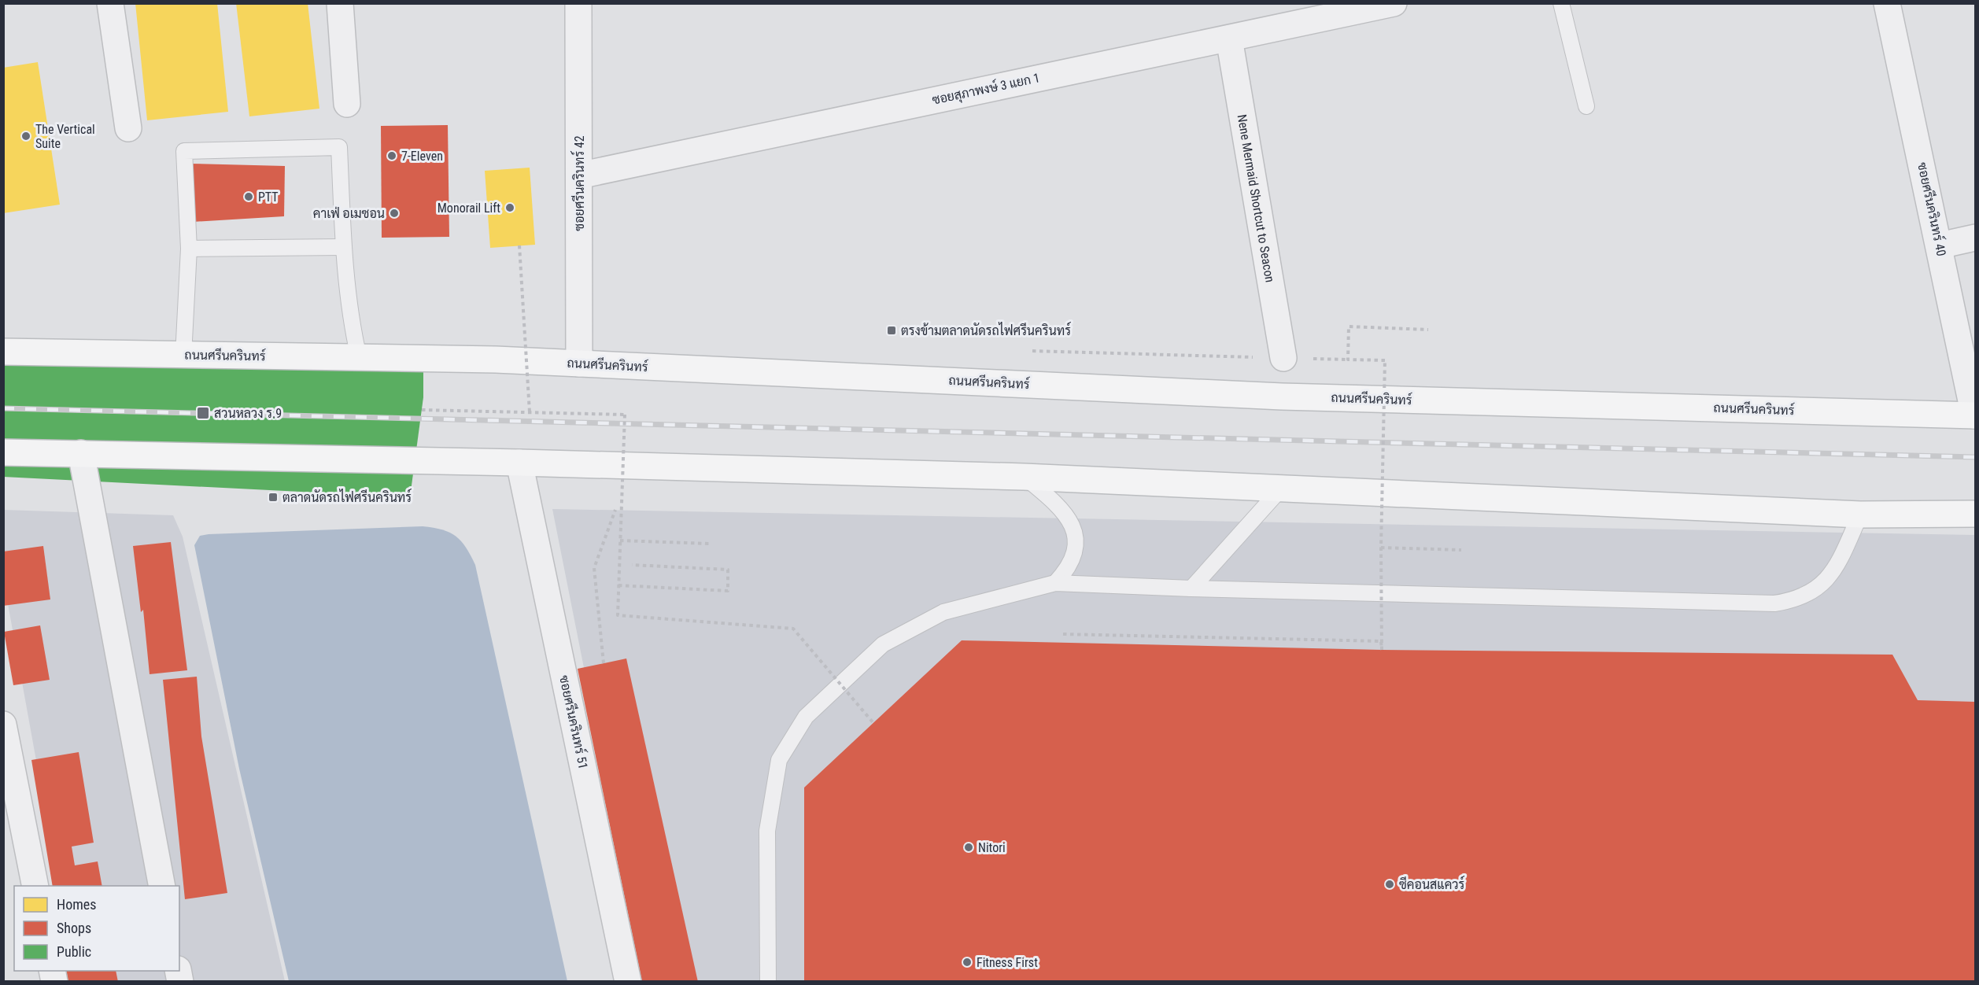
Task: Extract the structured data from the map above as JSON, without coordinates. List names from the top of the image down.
{
  "streets": {
    "main road": ["ถนนศรีนครินทร์"],
    "street": [
      "ซอยสุภาพงษ์ 3 แยก 1",
      "ซอยศรีนครินทร์ 42",
      "Nene Mermaid Shortcut to Seacon",
      "ซอยศรีนครินทร์ 40",
      "ซอยศรีนครินทร์ 51"
    ]
  },
  "crossings": [
    ["ซอยสุภาพงษ์ 3 แยก 1", "ซอยศรีนครินทร์ 42"],
    ["ซอยสุภาพงษ์ 3 แยก 1", "Nene Mermaid Shortcut to Seacon"],
    ["ซอยศรีนครินทร์ 42", "ถนนศรีนครินทร์"],
    ["ซอยศรีนครินทร์ 40", "ถนนศรีนครินทร์"]
  ],
  "places": {
    "other": [
      "The Vertical Suite",
      "7-Eleven",
      "PTT",
      "Monorail Lift",
      "คาเฟ่ อเมซอน",
      "Nitori",
      "ซีคอนสแควร์",
      "Fitness First"
    ],
    "transit": ["ตรงข้ามตลาดนัดรถไฟศรีนครินทร์", "สวนหลวง ร.9", "ตลาดนัดรถไฟศรีนครินทร์"]
  },
  "legend": ["Homes", "Shops", "Public"]
}
